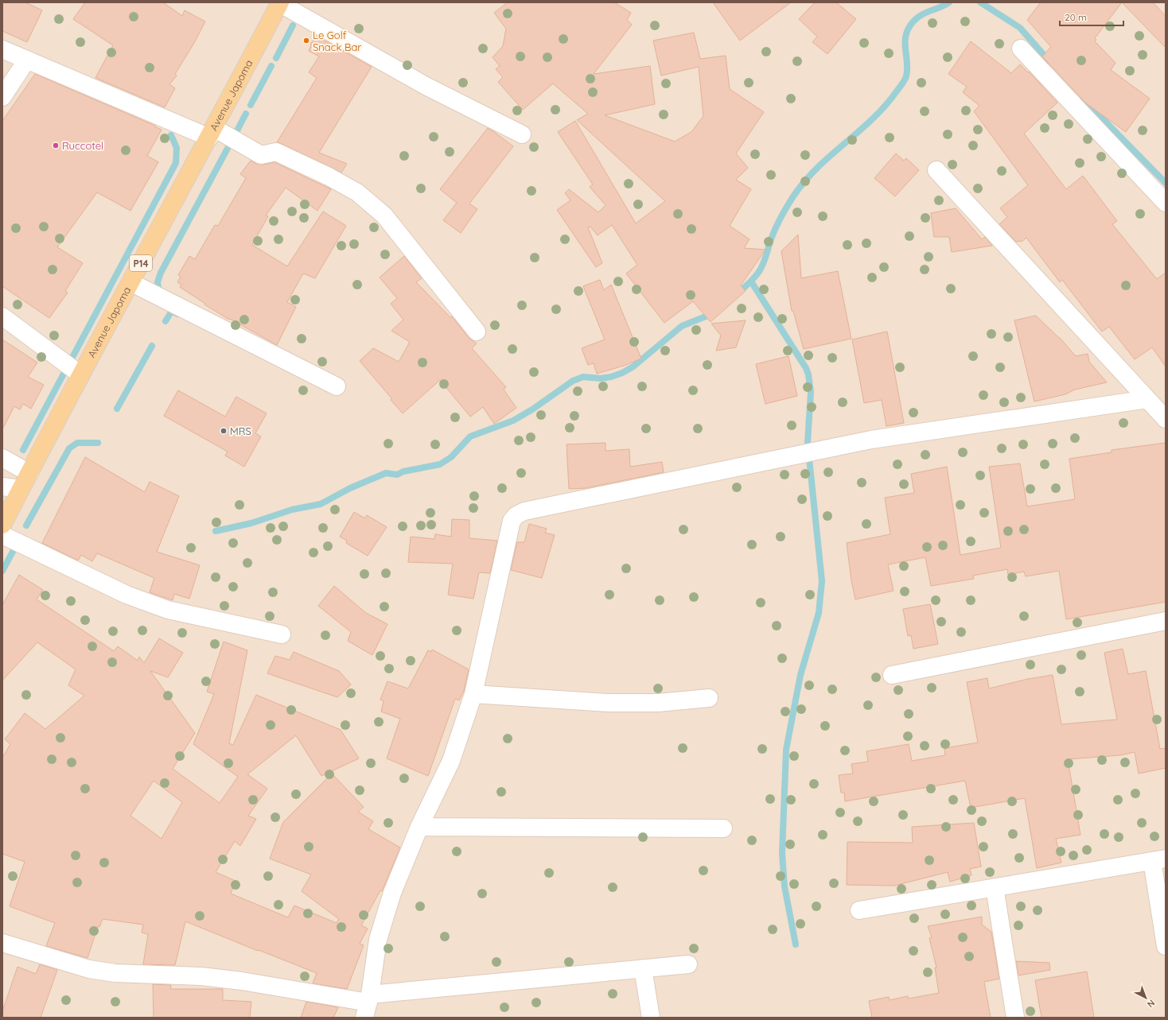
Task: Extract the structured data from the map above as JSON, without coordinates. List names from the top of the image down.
{
  "streets": {
    "main road": ["Avenue Japoma", "P14"]
  },
  "places": ["Le Golf Snack Bar", "Ruccotel", "MRS"],
  "scale_bar": "20 m",
  "north": "bottom right"
}
